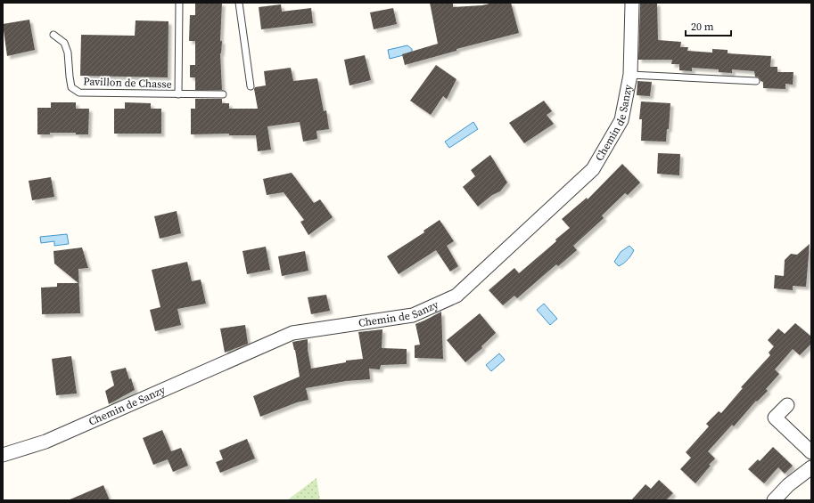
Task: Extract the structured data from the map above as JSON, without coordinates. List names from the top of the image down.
{
  "streets": {
    "street": ["Chemin de Sanzy"],
    "lane": ["Pavillon de Chasse"]
  },
  "scale_bar": "20 m"
}
